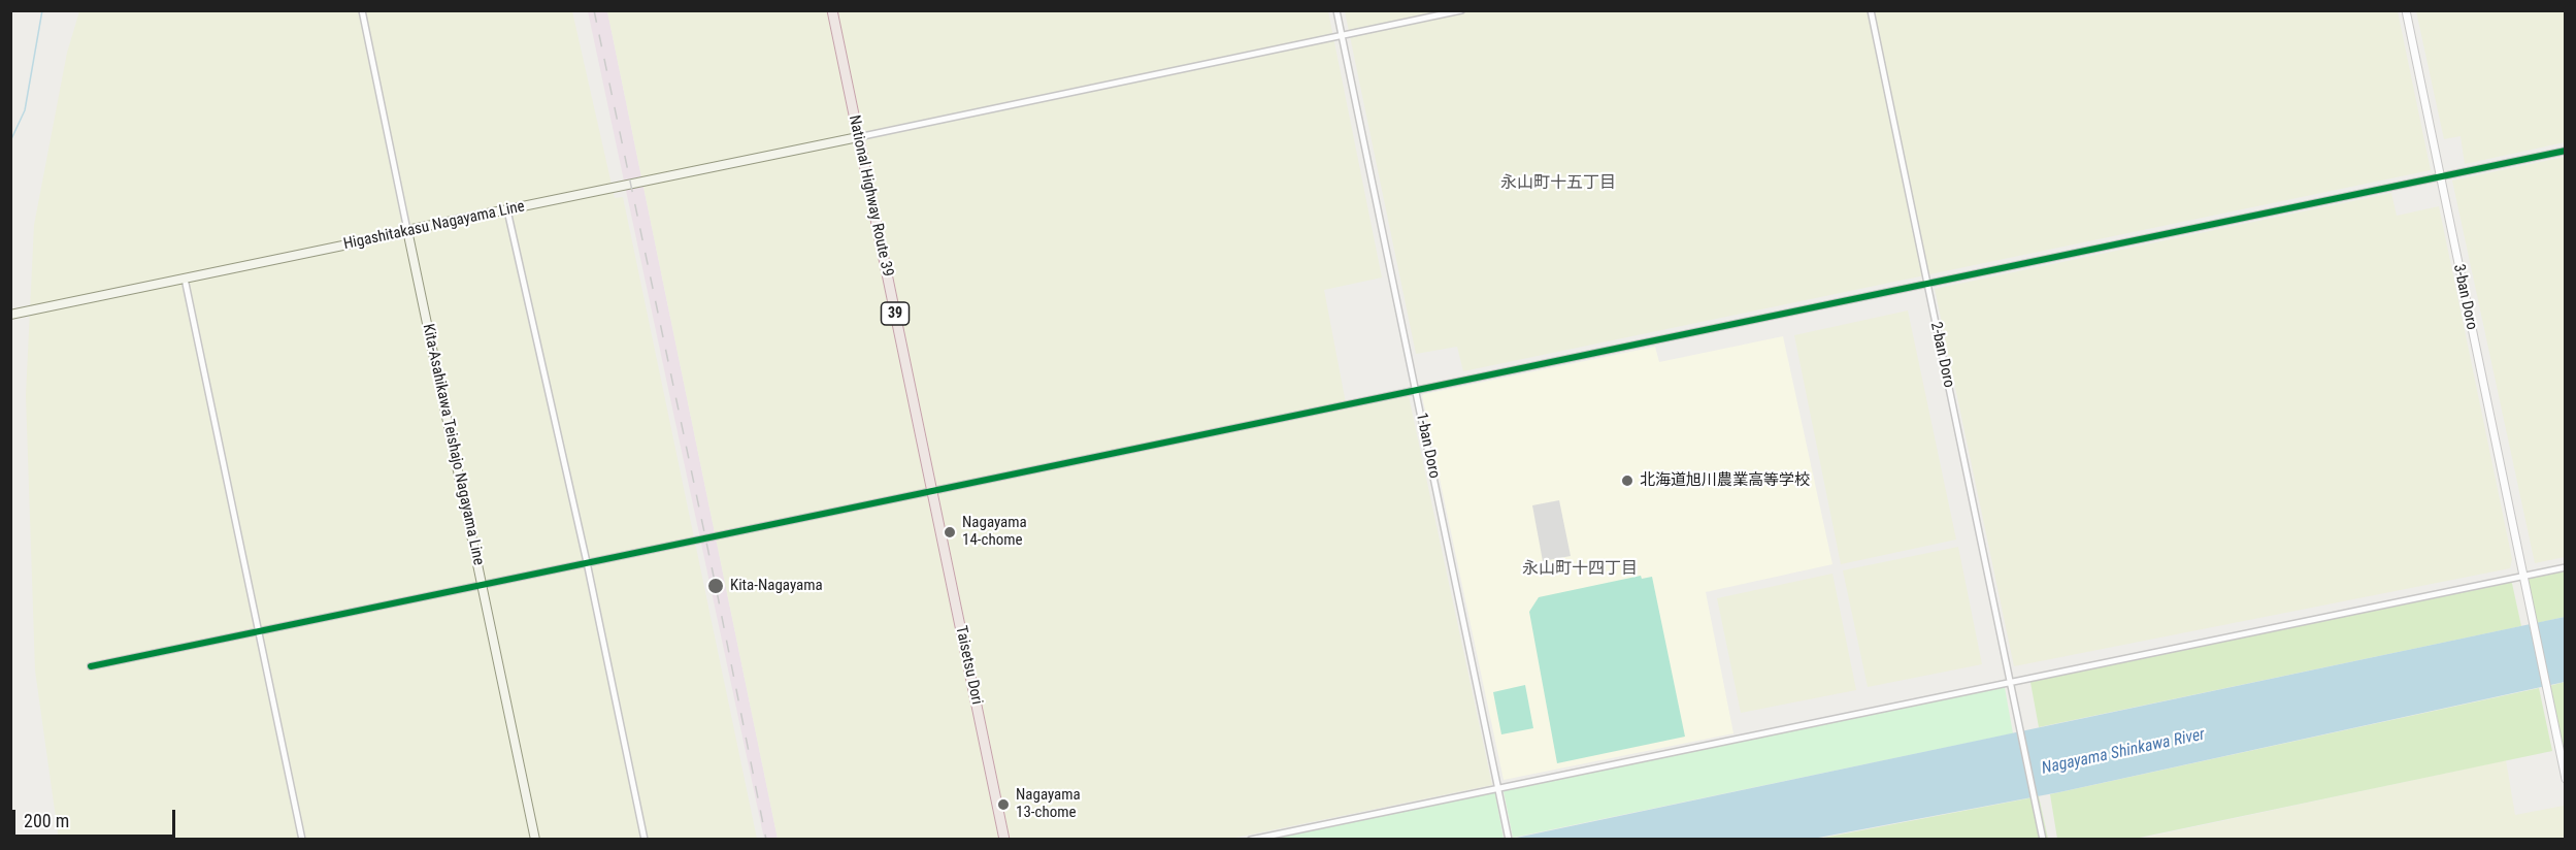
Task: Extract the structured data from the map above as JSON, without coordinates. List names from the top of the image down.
{
  "streets": {
    "highway": ["National Highway Route 39", "39", "Taisetsu Dori"],
    "main road": ["Higashitakasu Nagayama Line", "Kita-Asahikawa Teishajo Nagayama Line"],
    "street": ["3-ban Doro", "2-ban Doro", "1-ban Doro"]
  },
  "crossings": [
    ["National Highway Route 39", "Higashitakasu Nagayama Line"],
    ["National Highway Route 39", "Taisetsu Dori"],
    ["Higashitakasu Nagayama Line", "Kita-Asahikawa Teishajo Nagayama Line"]
  ],
  "districts": ["永山町十五丁目", "永山町十四丁目"],
  "water": ["Nagayama Shinkawa River"],
  "places": [
    "北海道旭川農業高等学校",
    "Nagayama 14-chome",
    "Kita-Nagayama",
    "Nagayama 13-chome"
  ],
  "scale_bar": "200 m"
}
